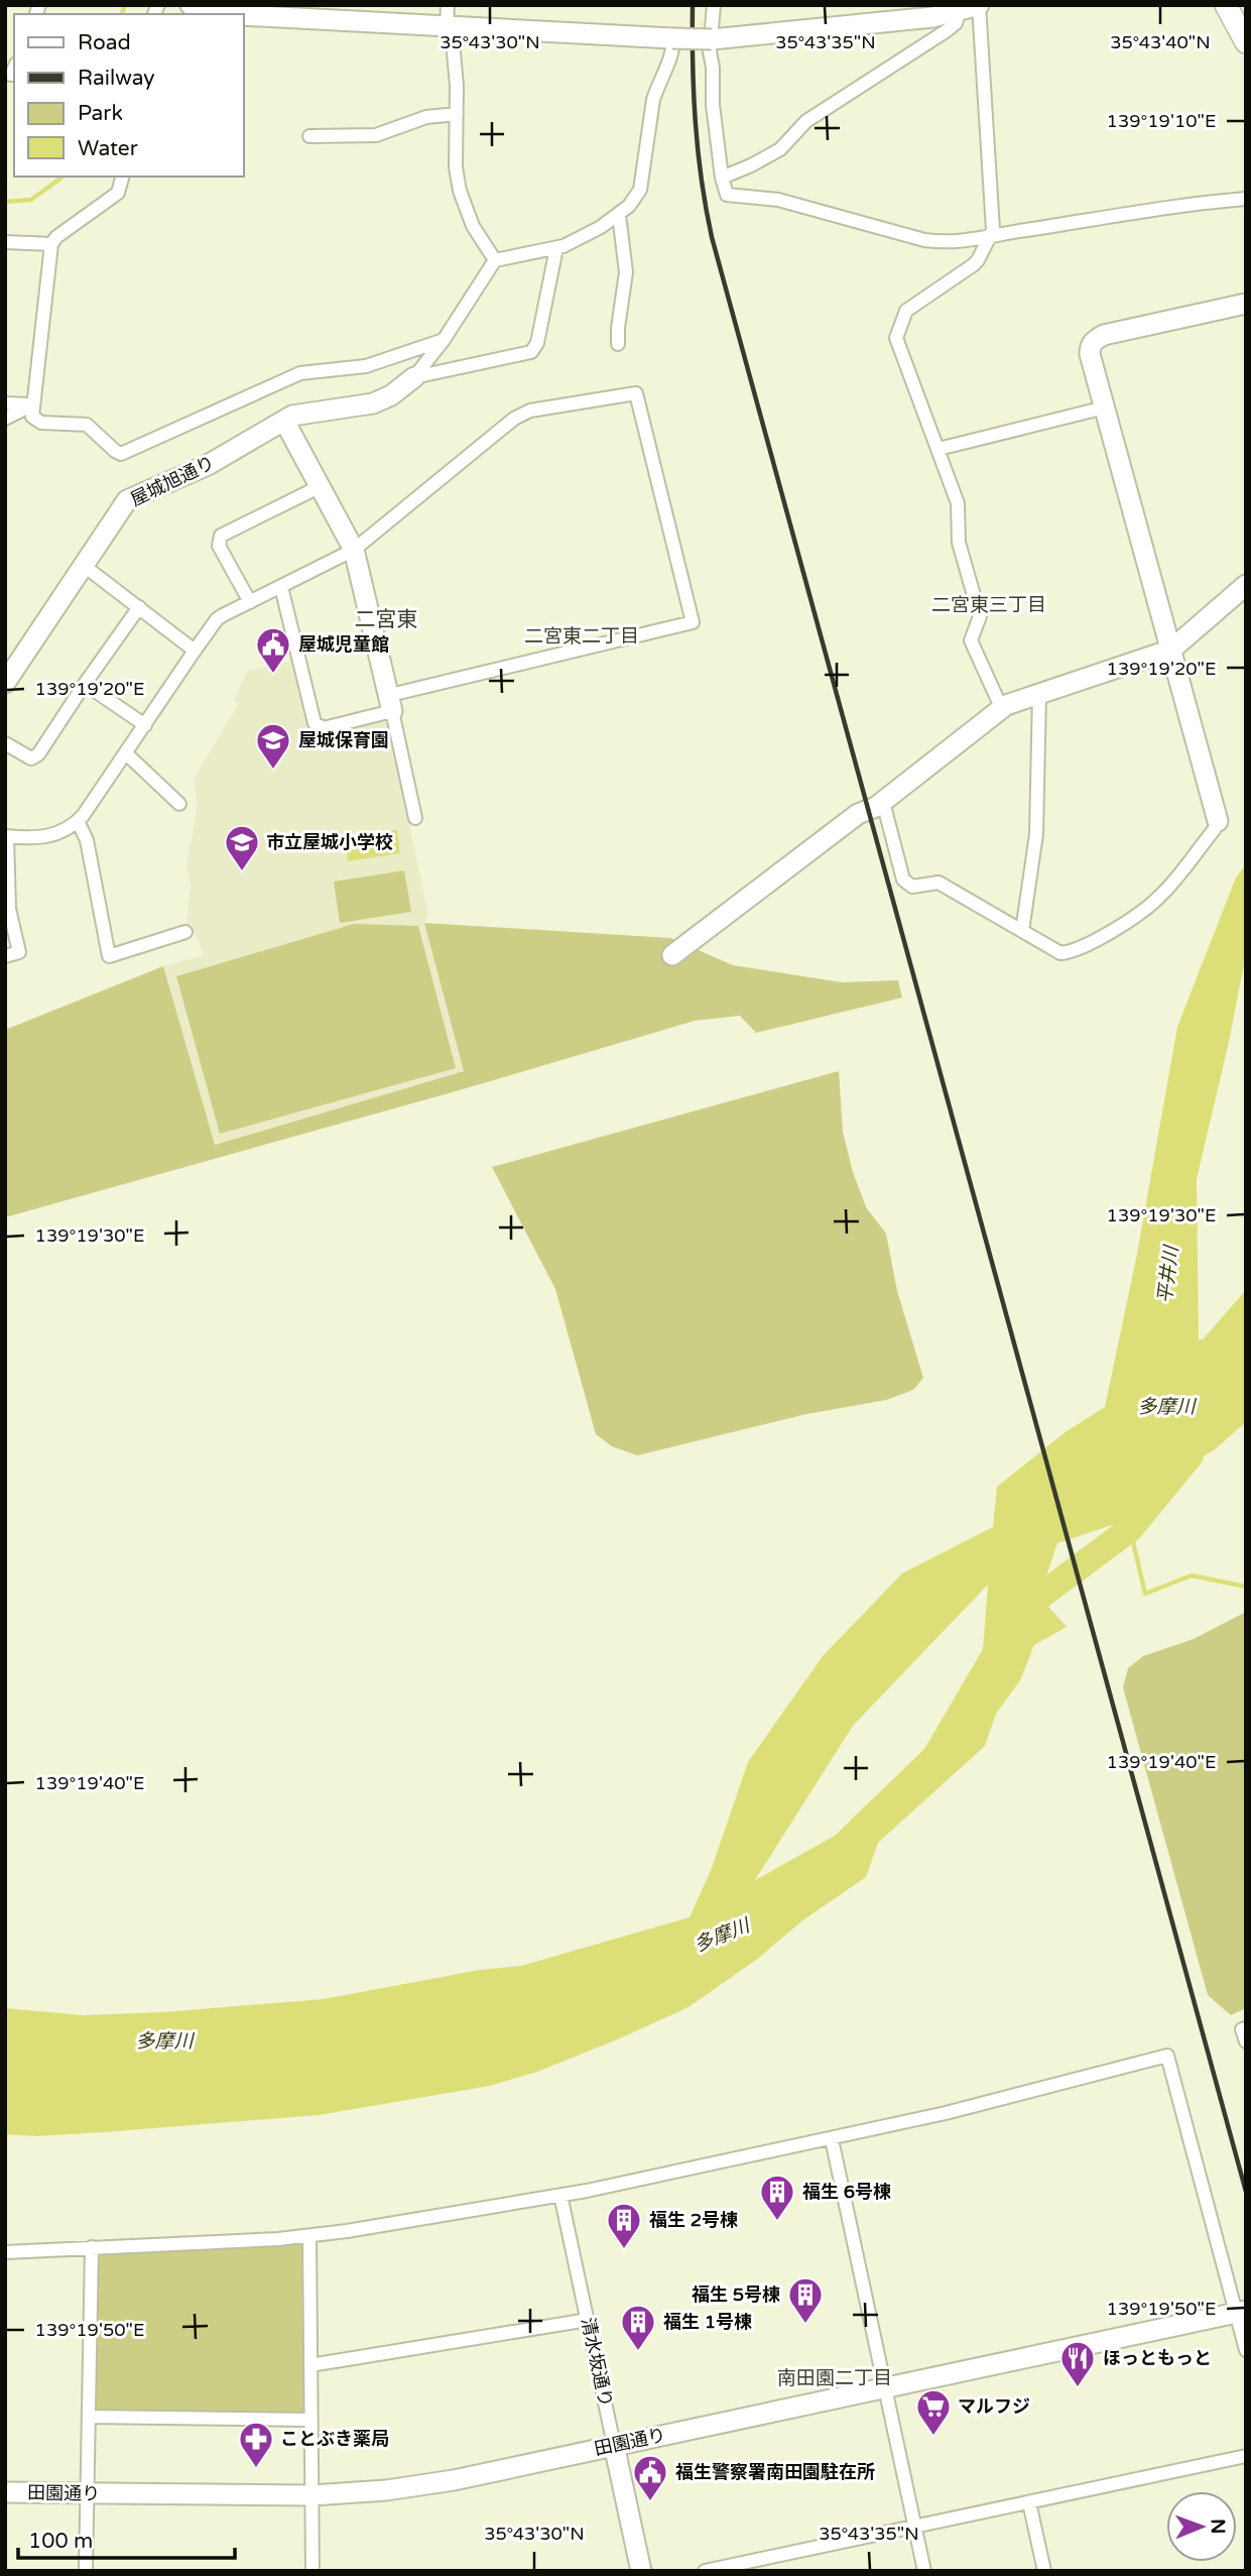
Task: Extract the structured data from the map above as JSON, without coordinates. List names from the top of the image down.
{
  "streets": {
    "street": ["屋城旭通り", "清水坂通り", "田園通り"]
  },
  "crossings": [
    ["清水坂通り", "田園通り"]
  ],
  "districts": [
    "二宮東三丁目",
    "二宮東",
    "二宮東二丁目",
    "南田園二丁目"
  ],
  "water": ["平井川", "多摩川"],
  "places": {
    "public building": ["屋城児童館", "福生警察署南田園駐在所"],
    "school or university": ["屋城保育園", "市立屋城小学校"],
    "building": [
      "福生 6号棟",
      "福生 2号棟",
      "福生 5号棟",
      "福生 1号棟"
    ],
    "restaurant": ["ほっともっと"],
    "supermarket": ["マルフジ"],
    "pharmacy": ["ことぶき薬局"]
  },
  "legend": [
    "Road",
    "Railway",
    "Park",
    "Water"
  ],
  "scale_bar": "100 m",
  "north": "right",
  "coordinates": [
    "35°43'30\"N",
    "35°43'35\"N",
    "35°43'40\"N",
    "139°19'10\"E",
    "139°19'20\"E",
    "139°19'30\"E",
    "139°19'40\"E",
    "139°19'50\"E"
  ]
}
